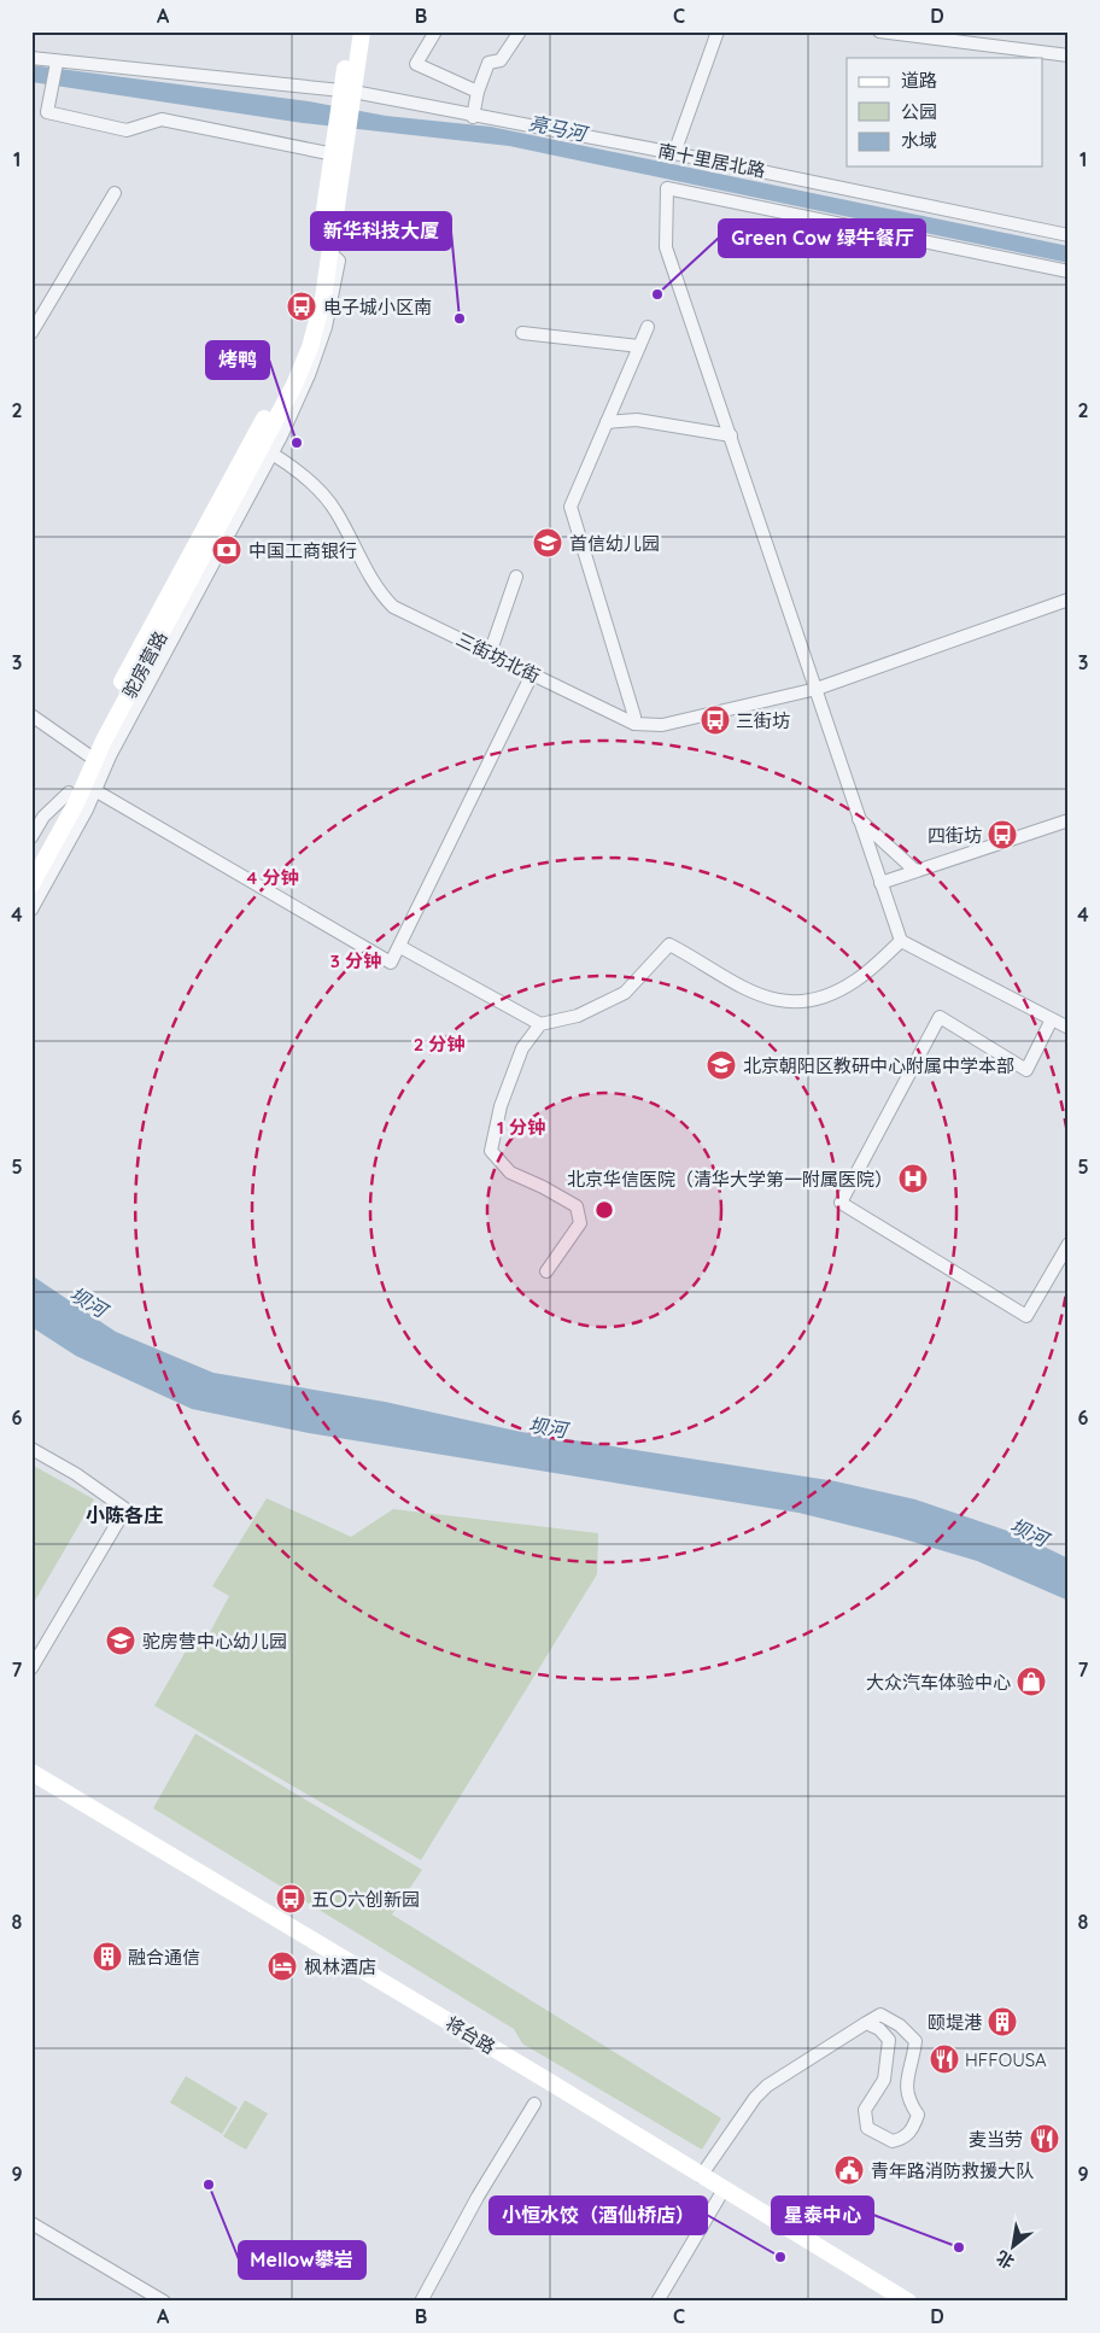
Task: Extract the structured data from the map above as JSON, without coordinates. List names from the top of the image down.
{
  "streets": {
    "street": [
      "南十里居北路",
      "三街坊北街",
      "驼房营路",
      "将台路"
    ]
  },
  "crossings": [
    ["三街坊北街", "驼房营路"]
  ],
  "districts": ["小陈各庄"],
  "water": ["亮马河", "坝河"],
  "places": {
    "other": [
      "Green Cow 绿牛餐厅",
      "新华科技大厦",
      "烤鸭",
      "Mellow攀岩",
      "星泰中心",
      "小恒水饺（酒仙桥店）"
    ],
    "bus stop": [
      "电子城小区南",
      "三街坊",
      "四街坊",
      "五〇六创新园"
    ],
    "school or university": ["首信幼儿园", "北京朝阳区教研中心附属中学本部", "驼房营中心幼儿园"],
    "bank": ["中国工商银行"],
    "hospital": ["北京华信医院（清华大学第一附属医院）"],
    "shop": ["大众汽车体验中心"],
    "building": ["融合通信", "颐堤港"],
    "hotel": ["枫林酒店"],
    "restaurant": ["HFFOUSA", "麦当劳"],
    "public building": ["青年路消防救援大队"]
  },
  "legend": ["道路", "公园", "水域"],
  "north": "bottom left",
  "grid": {
    "columns": [
      "A",
      "B",
      "C",
      "D"
    ],
    "rows": [
      "1",
      "2",
      "3",
      "4",
      "5",
      "6",
      "7",
      "8",
      "9"
    ]
  },
  "rings": [
    "4 分钟",
    "3 分钟",
    "2 分钟",
    "1 分钟"
  ]
}
